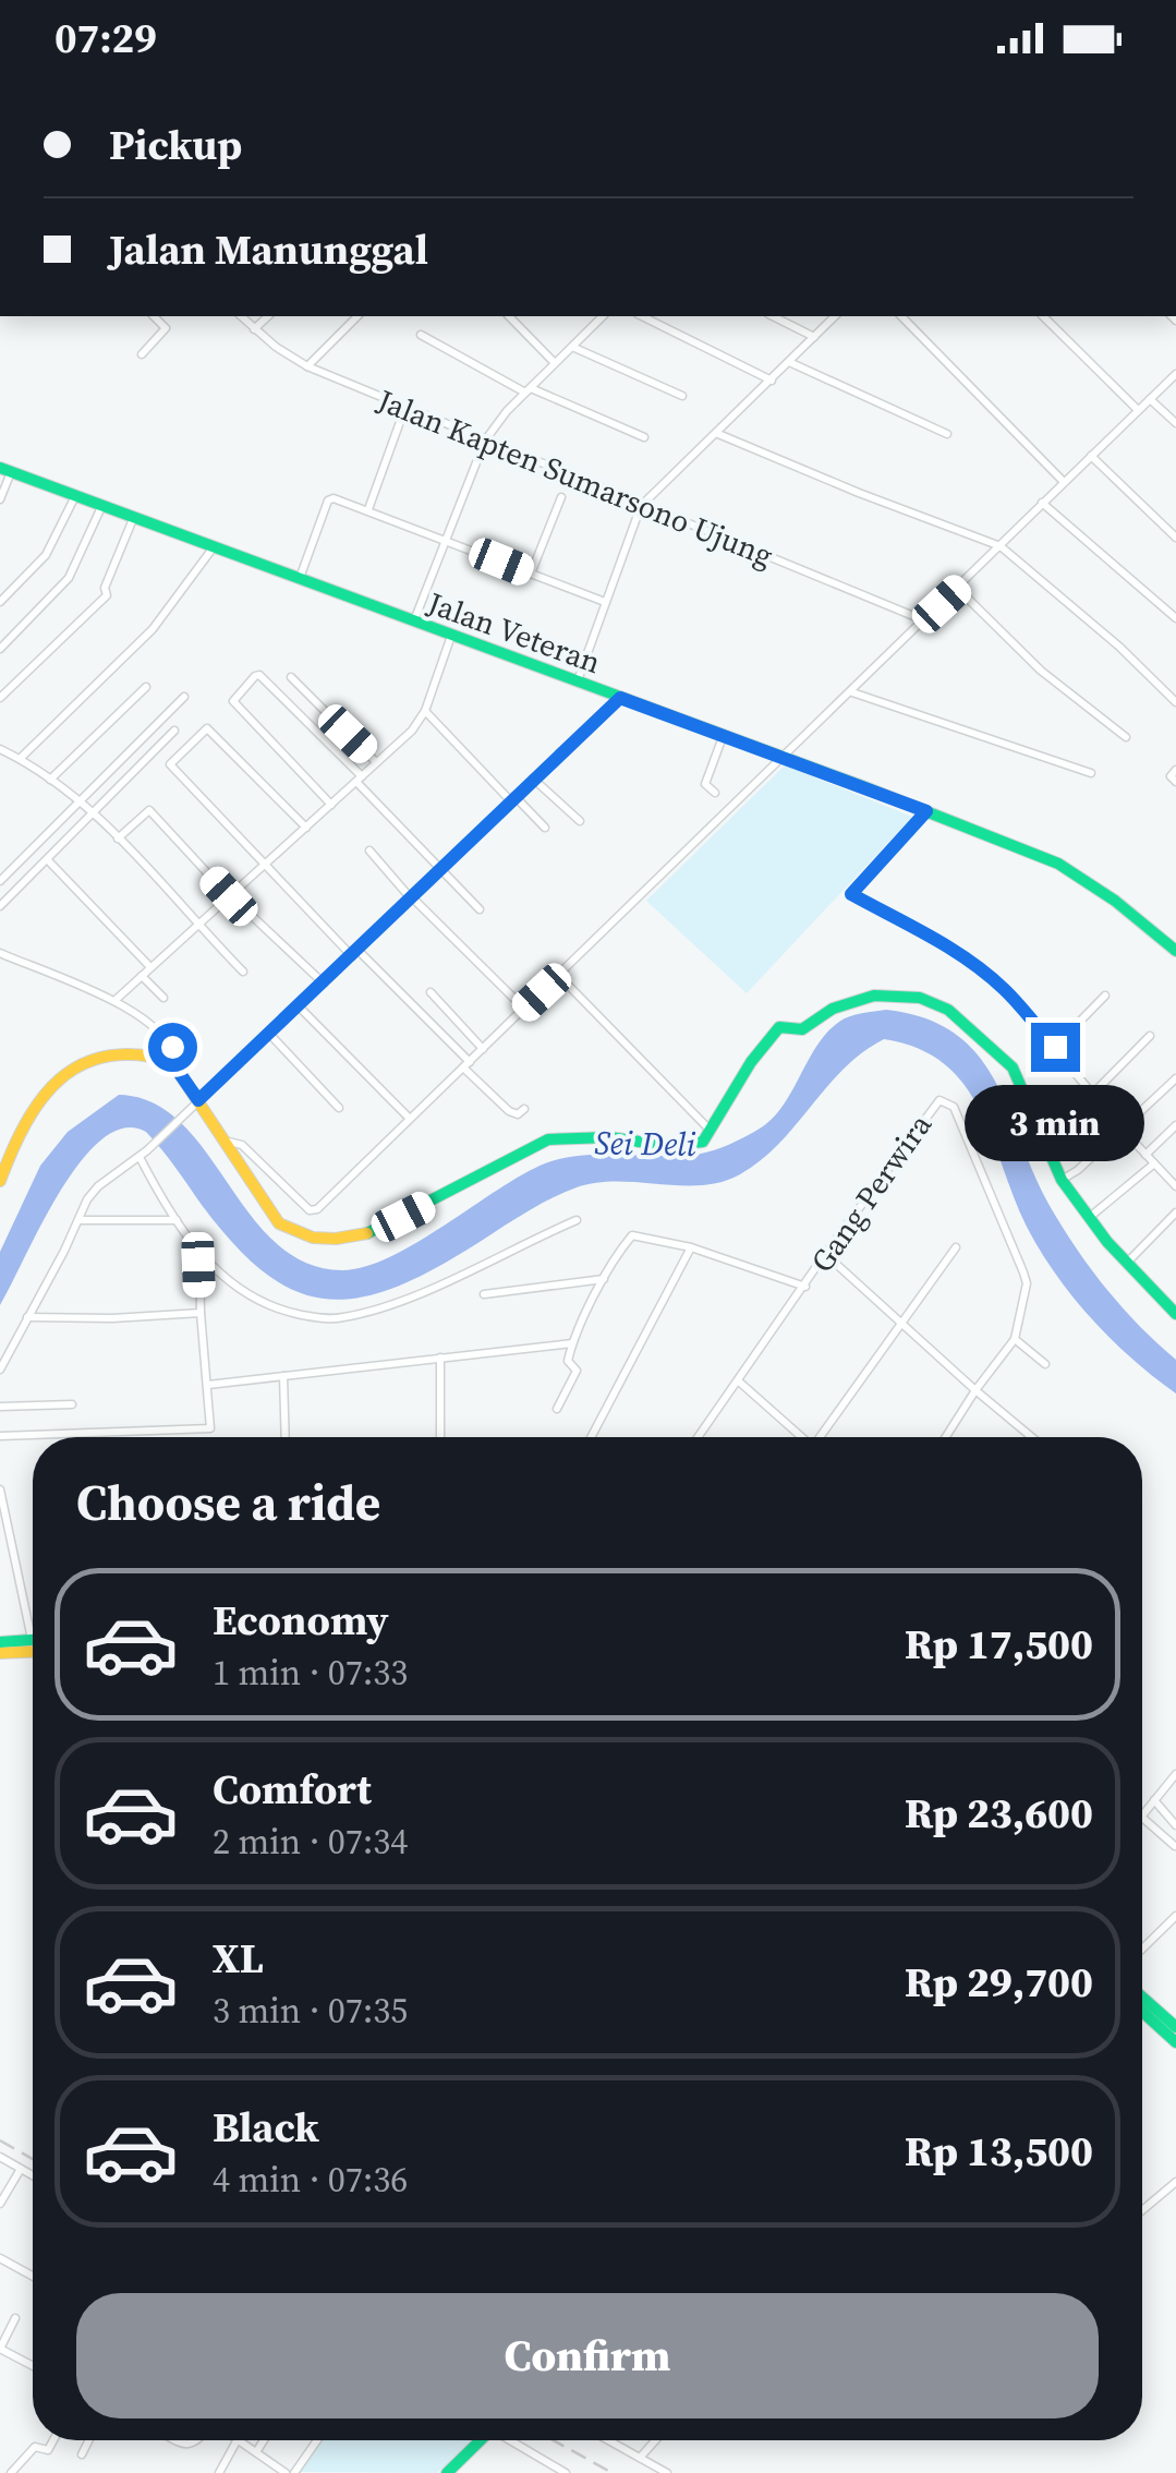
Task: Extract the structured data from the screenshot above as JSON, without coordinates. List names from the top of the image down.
{
  "streets": {
    "main road": ["Jalan Veteran"],
    "street": ["Jalan Kapten Sumarsono Ujung", "Gang Perwira"]
  },
  "water": ["Sei Deli"],
  "page": {
    "status": "07:29",
    "banner": ["Pickup", "Jalan Manunggal"],
    "bubble": "3 min",
    "heading": "Choose a ride",
    "list": [
      {
        "name": "Economy",
        "note": "1 min · 07:33",
        "value": "Rp 17,500"
      },
      {
        "name": "Comfort",
        "note": "2 min · 07:34",
        "value": "Rp 23,600"
      },
      {
        "name": "XL",
        "note": "3 min · 07:35",
        "value": "Rp 29,700"
      },
      {
        "name": "Black",
        "note": "4 min · 07:36",
        "value": "Rp 13,500"
      }
    ],
    "buttons": "Confirm"
  }
}
